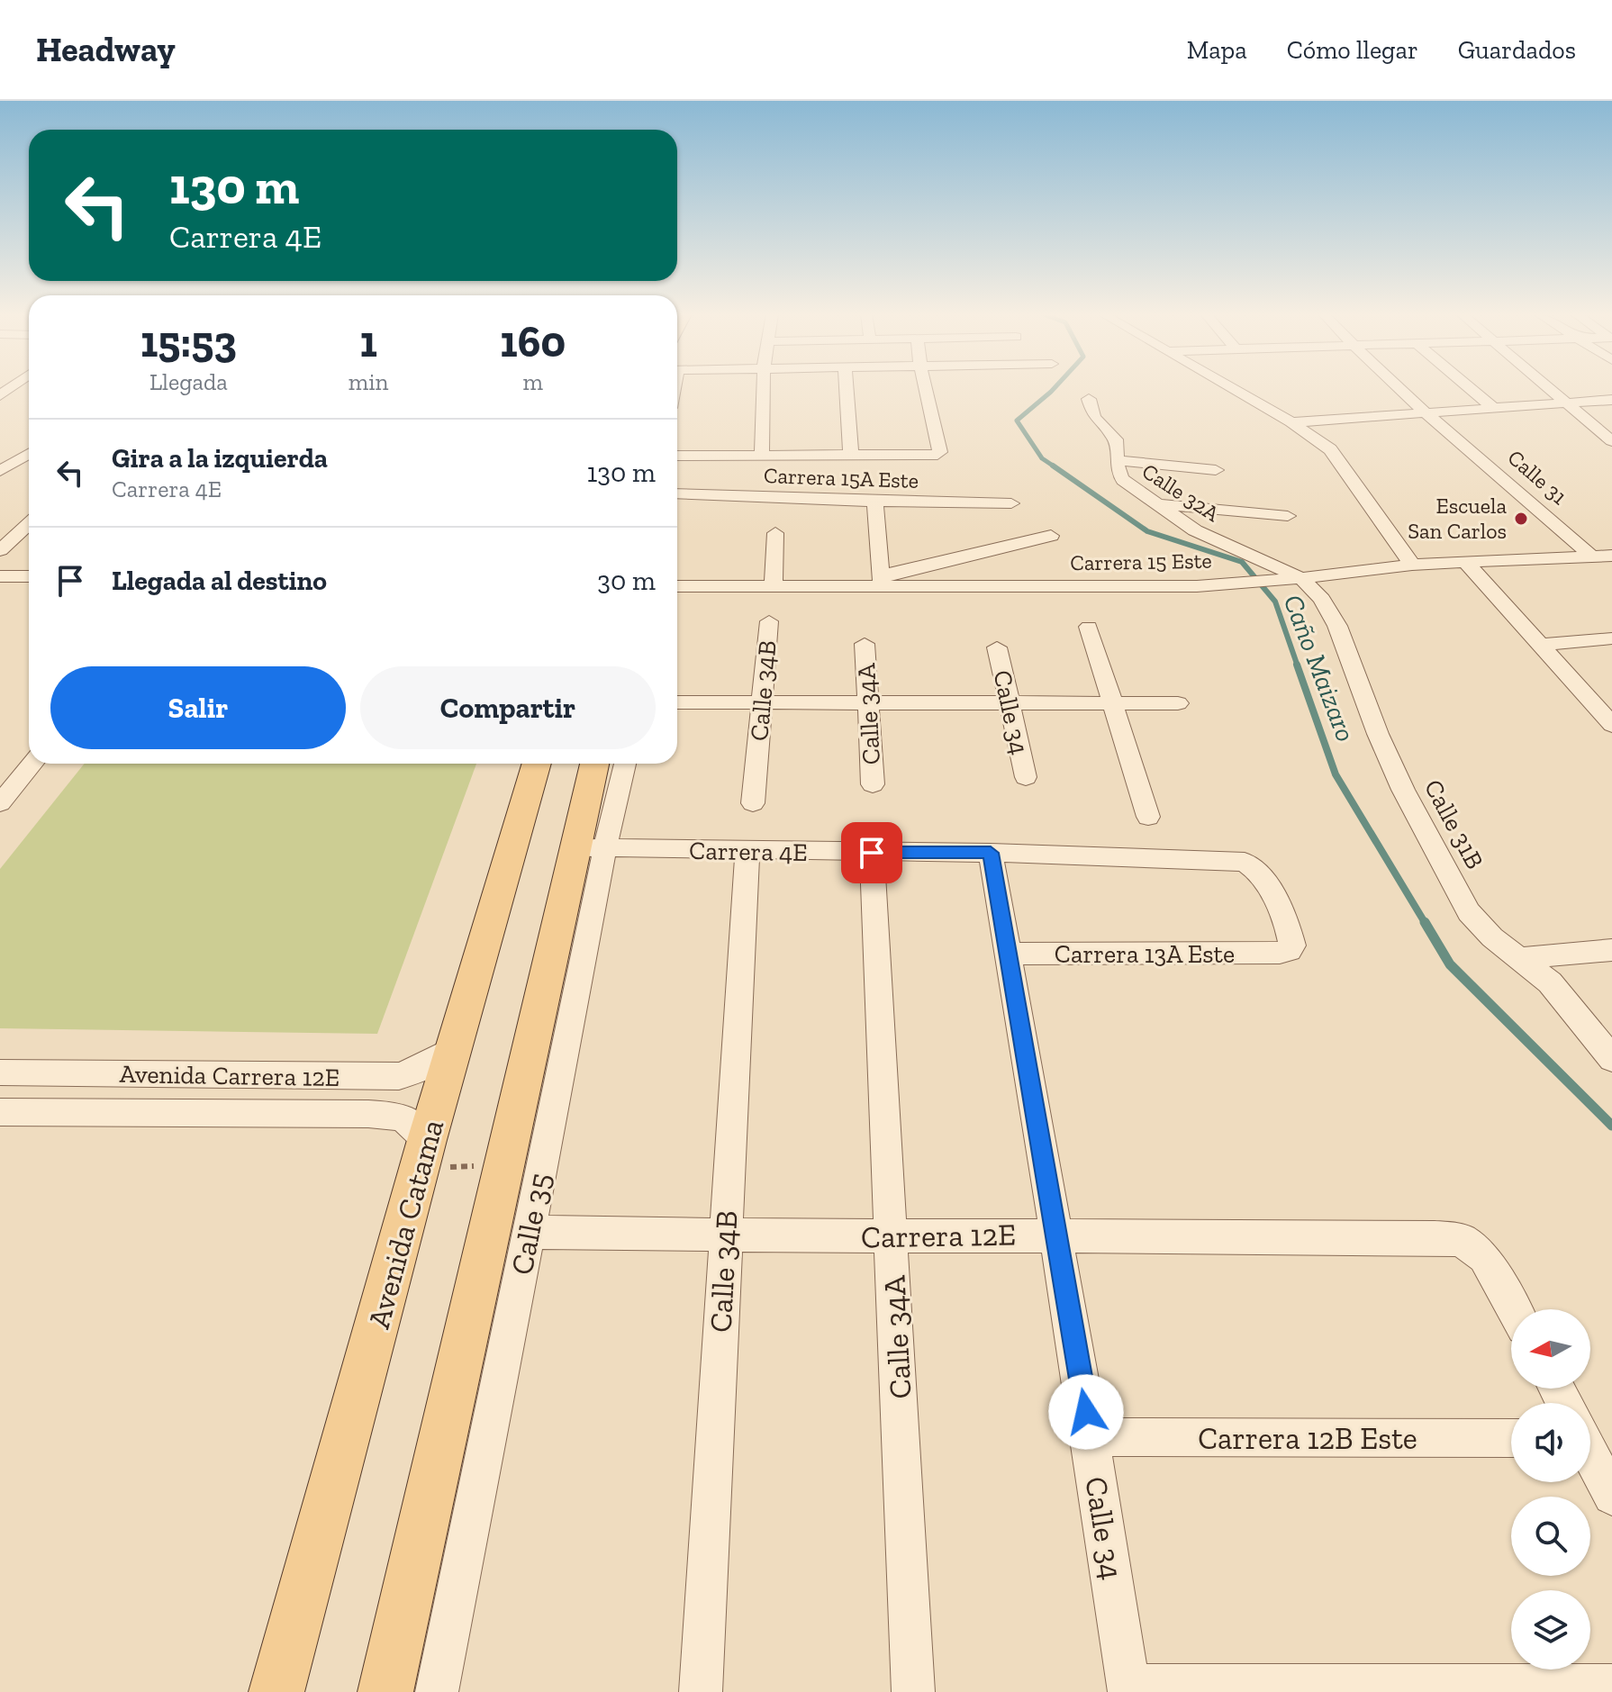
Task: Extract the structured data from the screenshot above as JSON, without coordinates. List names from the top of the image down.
{
  "streets": {
    "main road": ["Avenida Catama"],
    "street": [
      "Calle 31",
      "Carrera 15A Este",
      "Calle 32A",
      "Carrera 15 Este",
      "Calle 34B",
      "Calle 34",
      "Calle 34A",
      "Calle 31B",
      "Carrera 4E",
      "Carrera 13A Este",
      "Avenida Carrera 12E",
      "Calle 35",
      "Carrera 12E",
      "Carrera 12B Este"
    ]
  },
  "crossings": [
    ["Calle 31", "Carrera 15 Este"],
    ["Calle 32A", "Carrera 15 Este"],
    ["Calle 32A", "Calle 31B"],
    ["Carrera 15 Este", "Calle 31B"],
    ["Calle 34B", "Carrera 4E"],
    ["Calle 34B", "Carrera 12E"],
    ["Calle 34", "Carrera 4E"],
    ["Calle 34", "Carrera 13A Este"],
    ["Calle 34", "Carrera 12E"],
    ["Calle 34", "Carrera 12B Este"],
    ["Calle 34A", "Carrera 4E"],
    ["Calle 34A", "Carrera 12E"],
    ["Carrera 4E", "Carrera 13A Este"],
    ["Carrera 4E", "Calle 35"],
    ["Avenida Carrera 12E", "Avenida Catama"],
    ["Calle 35", "Carrera 12E"]
  ],
  "water": ["Caño Maizaro"],
  "places": ["Escuela San Carlos"],
  "north": "left",
  "page": {
    "header": "Headway",
    "nav": ["Mapa", "Cómo llegar", "Guardados"],
    "turn": ["130 m", "Carrera 4E"],
    "eta": [
      "15:53",
      "Llegada",
      "1",
      "min",
      "160",
      "m"
    ],
    "list": [
      {
        "name": "Gira a la izquierda",
        "note": "Carrera 4E",
        "value": "130 m"
      },
      {
        "name": "Llegada al destino",
        "value": "30 m"
      }
    ],
    "buttons": ["Salir", "Compartir"]
  }
}
